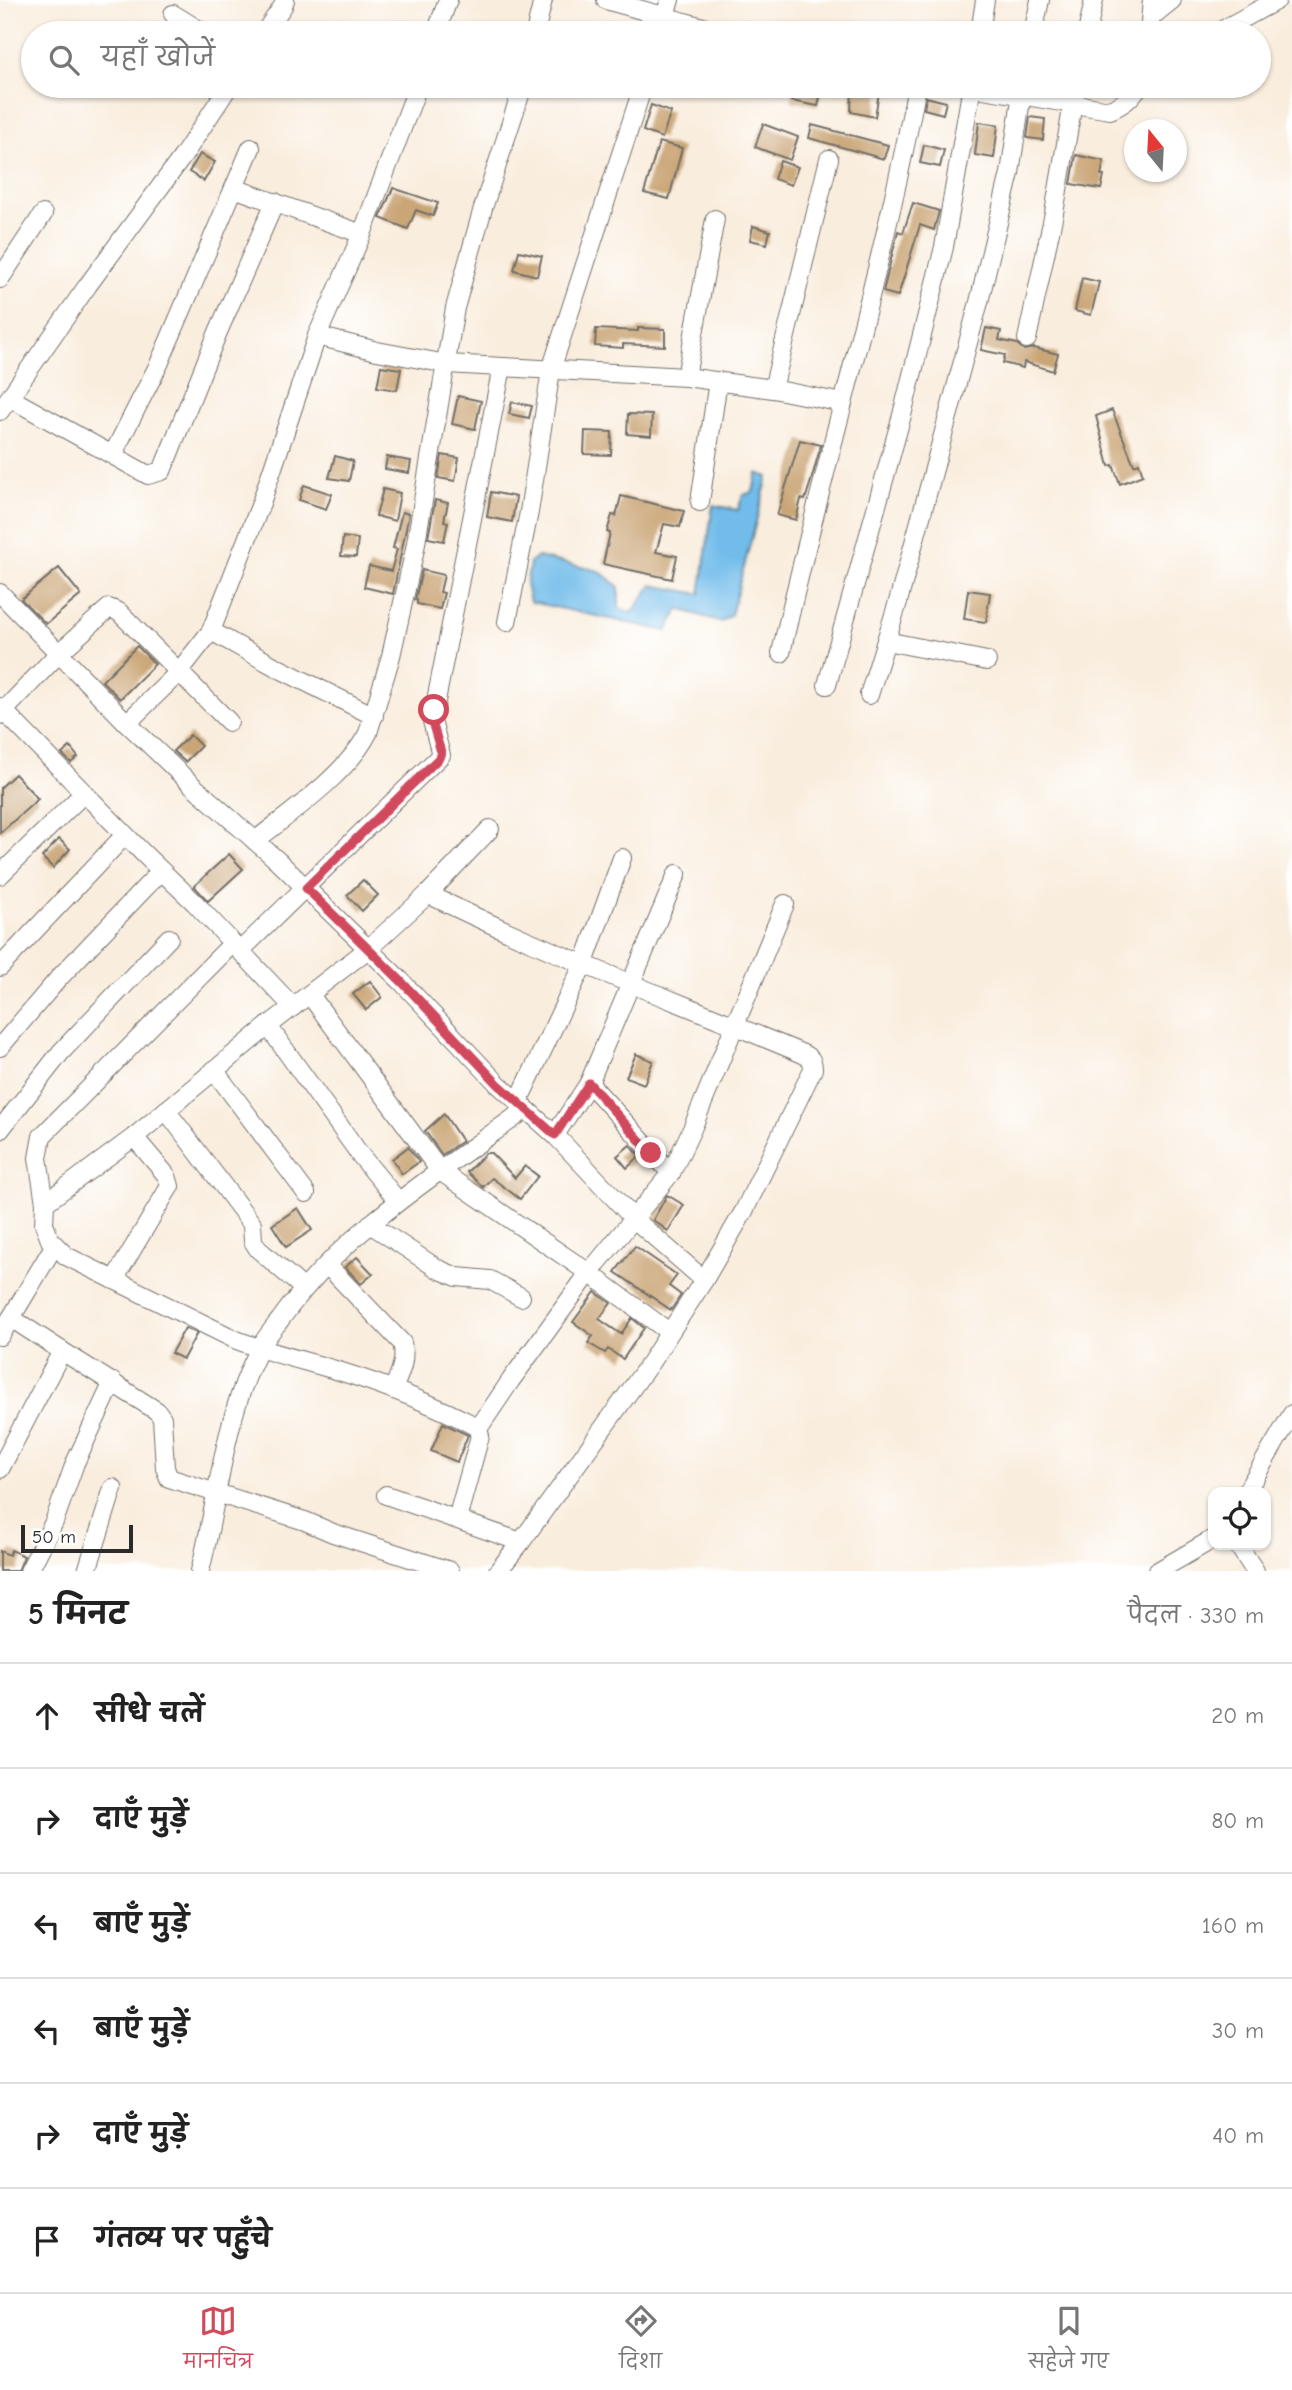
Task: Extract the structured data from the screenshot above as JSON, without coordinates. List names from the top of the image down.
{
  "scale_bar": "50 m",
  "north": "top",
  "page": {
    "search": "यहाँ खोजें",
    "scale": "50 m",
    "heading": ["5 मिनट", "पैदल · 330 m"],
    "list": [
      ["सीधे चलें", "20 m"],
      ["दाएँ मुड़ें", "80 m"],
      ["बाएँ मुड़ें", "160 m"],
      ["बाएँ मुड़ें", "30 m"],
      ["दाएँ मुड़ें", "40 m"],
      "गंतव्य पर पहुँचे"
    ],
    "nav": ["मानचित्र", "दिशा", "सहेजे गए"]
  }
}
